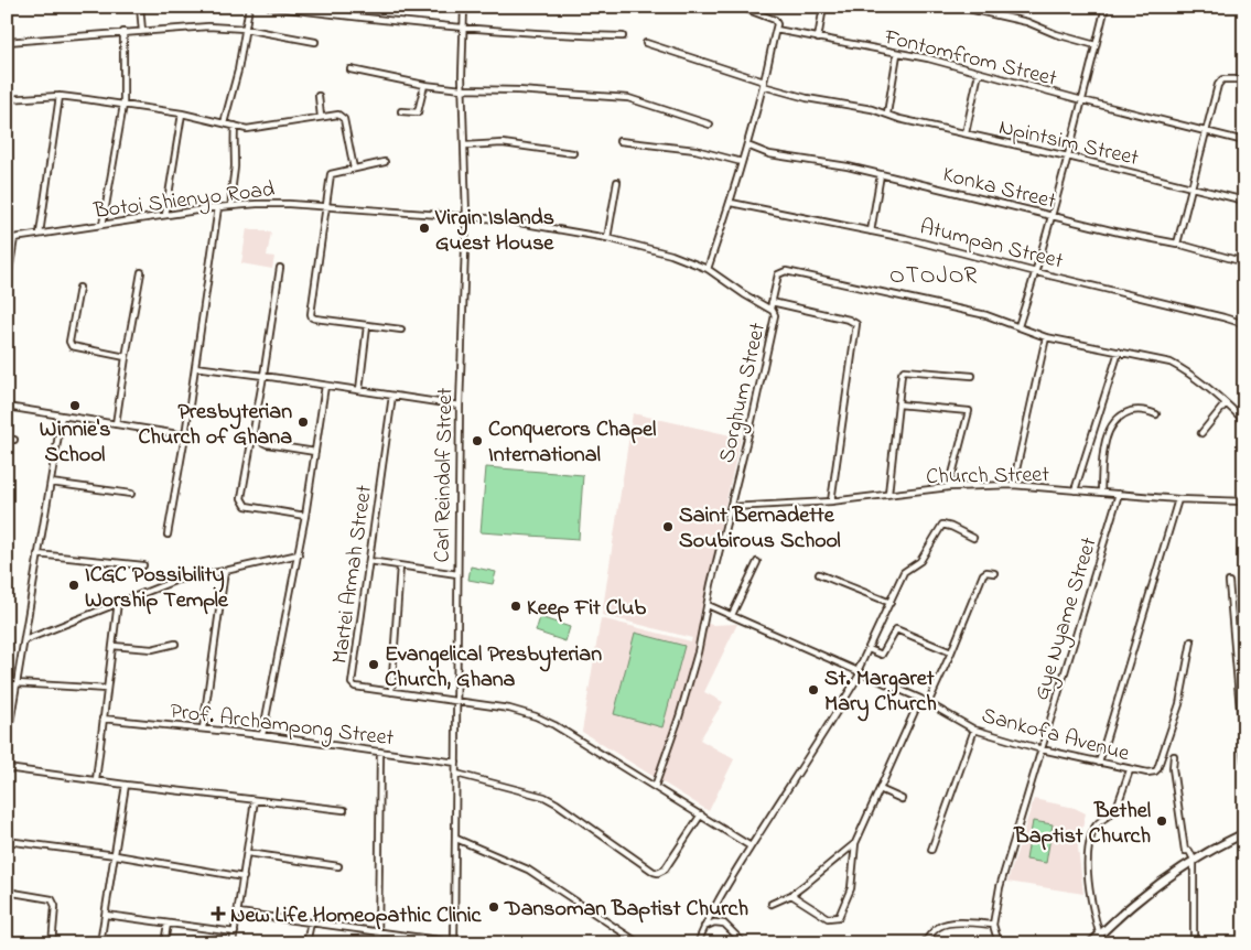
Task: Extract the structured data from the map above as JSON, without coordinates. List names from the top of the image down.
{
  "streets": {
    "street": [
      "Fontomfrom Street",
      "Npintsim Street",
      "Konka Street",
      "Botoi Shienyo Road",
      "Atumpan Street",
      "Sorghum Street",
      "Church Street",
      "Carl Reindolf Street",
      "Martei Armah Street",
      "Gye Nyame Street",
      "Prof. Archampong Street",
      "Sankofa Avenue"
    ]
  },
  "crossings": [
    ["Botoi Shienyo Road", "Sorghum Street"],
    ["Botoi Shienyo Road", "Carl Reindolf Street"],
    ["Sorghum Street", "Church Street"],
    ["Sorghum Street", "Carl Reindolf Street"],
    ["Sorghum Street", "Martei Armah Street"],
    ["Sorghum Street", "Sankofa Avenue"],
    ["Church Street", "Gye Nyame Street"],
    ["Carl Reindolf Street", "Martei Armah Street"],
    ["Carl Reindolf Street", "Prof. Archampong Street"],
    ["Gye Nyame Street", "Sankofa Avenue"]
  ],
  "districts": ["OTOJOR"],
  "places": {
    "other": [
      "Virgin Islands Guest House",
      "Winnie's School",
      "Presbyterian Church of Ghana",
      "Conquerors Chapel International",
      "Saint Bernadette Soubirous School",
      "ICGC Possibility Worship Temple",
      "Keep Fit Club",
      "Evangelical Presbyterian Church, Ghana",
      "St. Margaret Mary Church",
      "Bethel Baptist Church",
      "Dansoman Baptist Church"
    ],
    "health": ["New Life Homeopathic Clinic"]
  }
}
